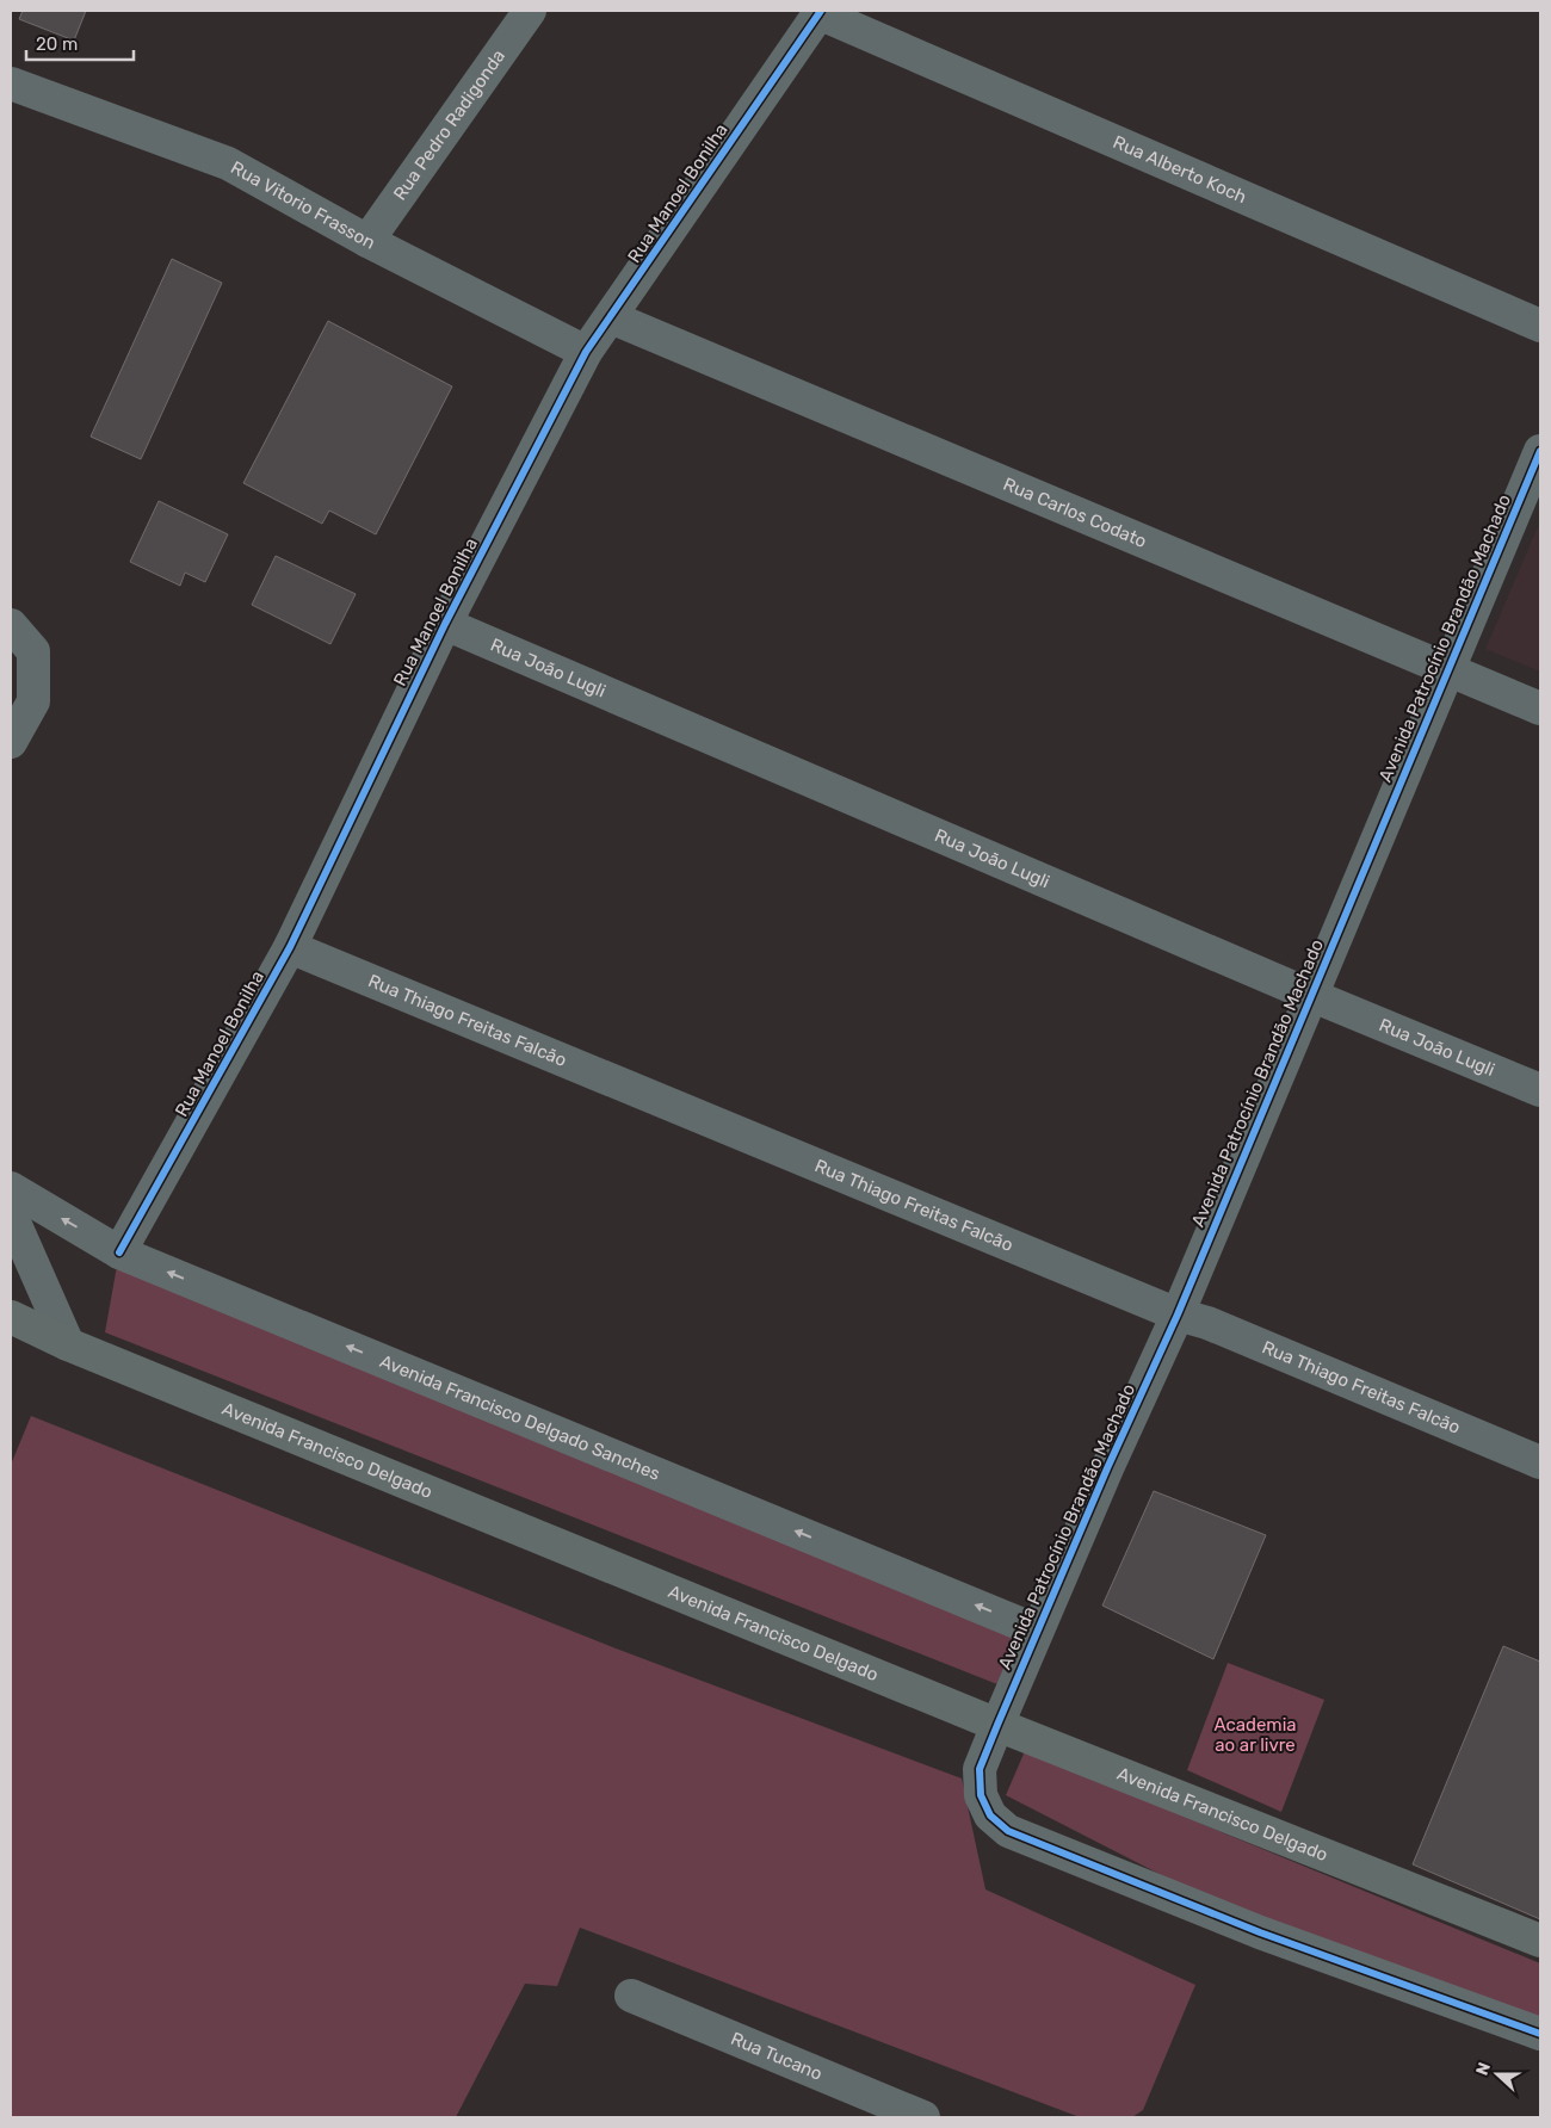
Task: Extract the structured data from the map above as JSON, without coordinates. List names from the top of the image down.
{
  "streets": {
    "main road": ["Avenida Francisco Delgado"],
    "street": [
      "Rua Pedro Radigonda",
      "Rua Alberto Koch",
      "Rua Manoel Bonilha",
      "Rua Vitorio Frasson",
      "Rua Carlos Codato",
      "Avenida Patrocínio Brandão Machado",
      "Rua João Lugli",
      "Rua Thiago Freitas Falcão",
      "Avenida Francisco Delgado Sanches",
      "Rua Tucano"
    ]
  },
  "crossings": [
    ["Rua Pedro Radigonda", "Rua Vitorio Frasson"],
    ["Rua Alberto Koch", "Rua Manoel Bonilha"],
    ["Rua Manoel Bonilha", "Rua Vitorio Frasson"],
    ["Rua Manoel Bonilha", "Rua Carlos Codato"],
    ["Rua Manoel Bonilha", "Rua João Lugli"],
    ["Rua Manoel Bonilha", "Rua Thiago Freitas Falcão"],
    ["Rua Manoel Bonilha", "Avenida Francisco Delgado Sanches"],
    ["Rua Carlos Codato", "Avenida Patrocínio Brandão Machado"],
    ["Avenida Patrocínio Brandão Machado", "Rua João Lugli"],
    ["Avenida Patrocínio Brandão Machado", "Rua Thiago Freitas Falcão"],
    ["Avenida Patrocínio Brandão Machado", "Avenida Francisco Delgado Sanches"],
    ["Avenida Patrocínio Brandão Machado", "Avenida Francisco Delgado"]
  ],
  "one_way": ["Avenida Francisco Delgado Sanches"],
  "parks": ["Academia ao ar livre"],
  "scale_bar": "20 m",
  "north": "left"
}
